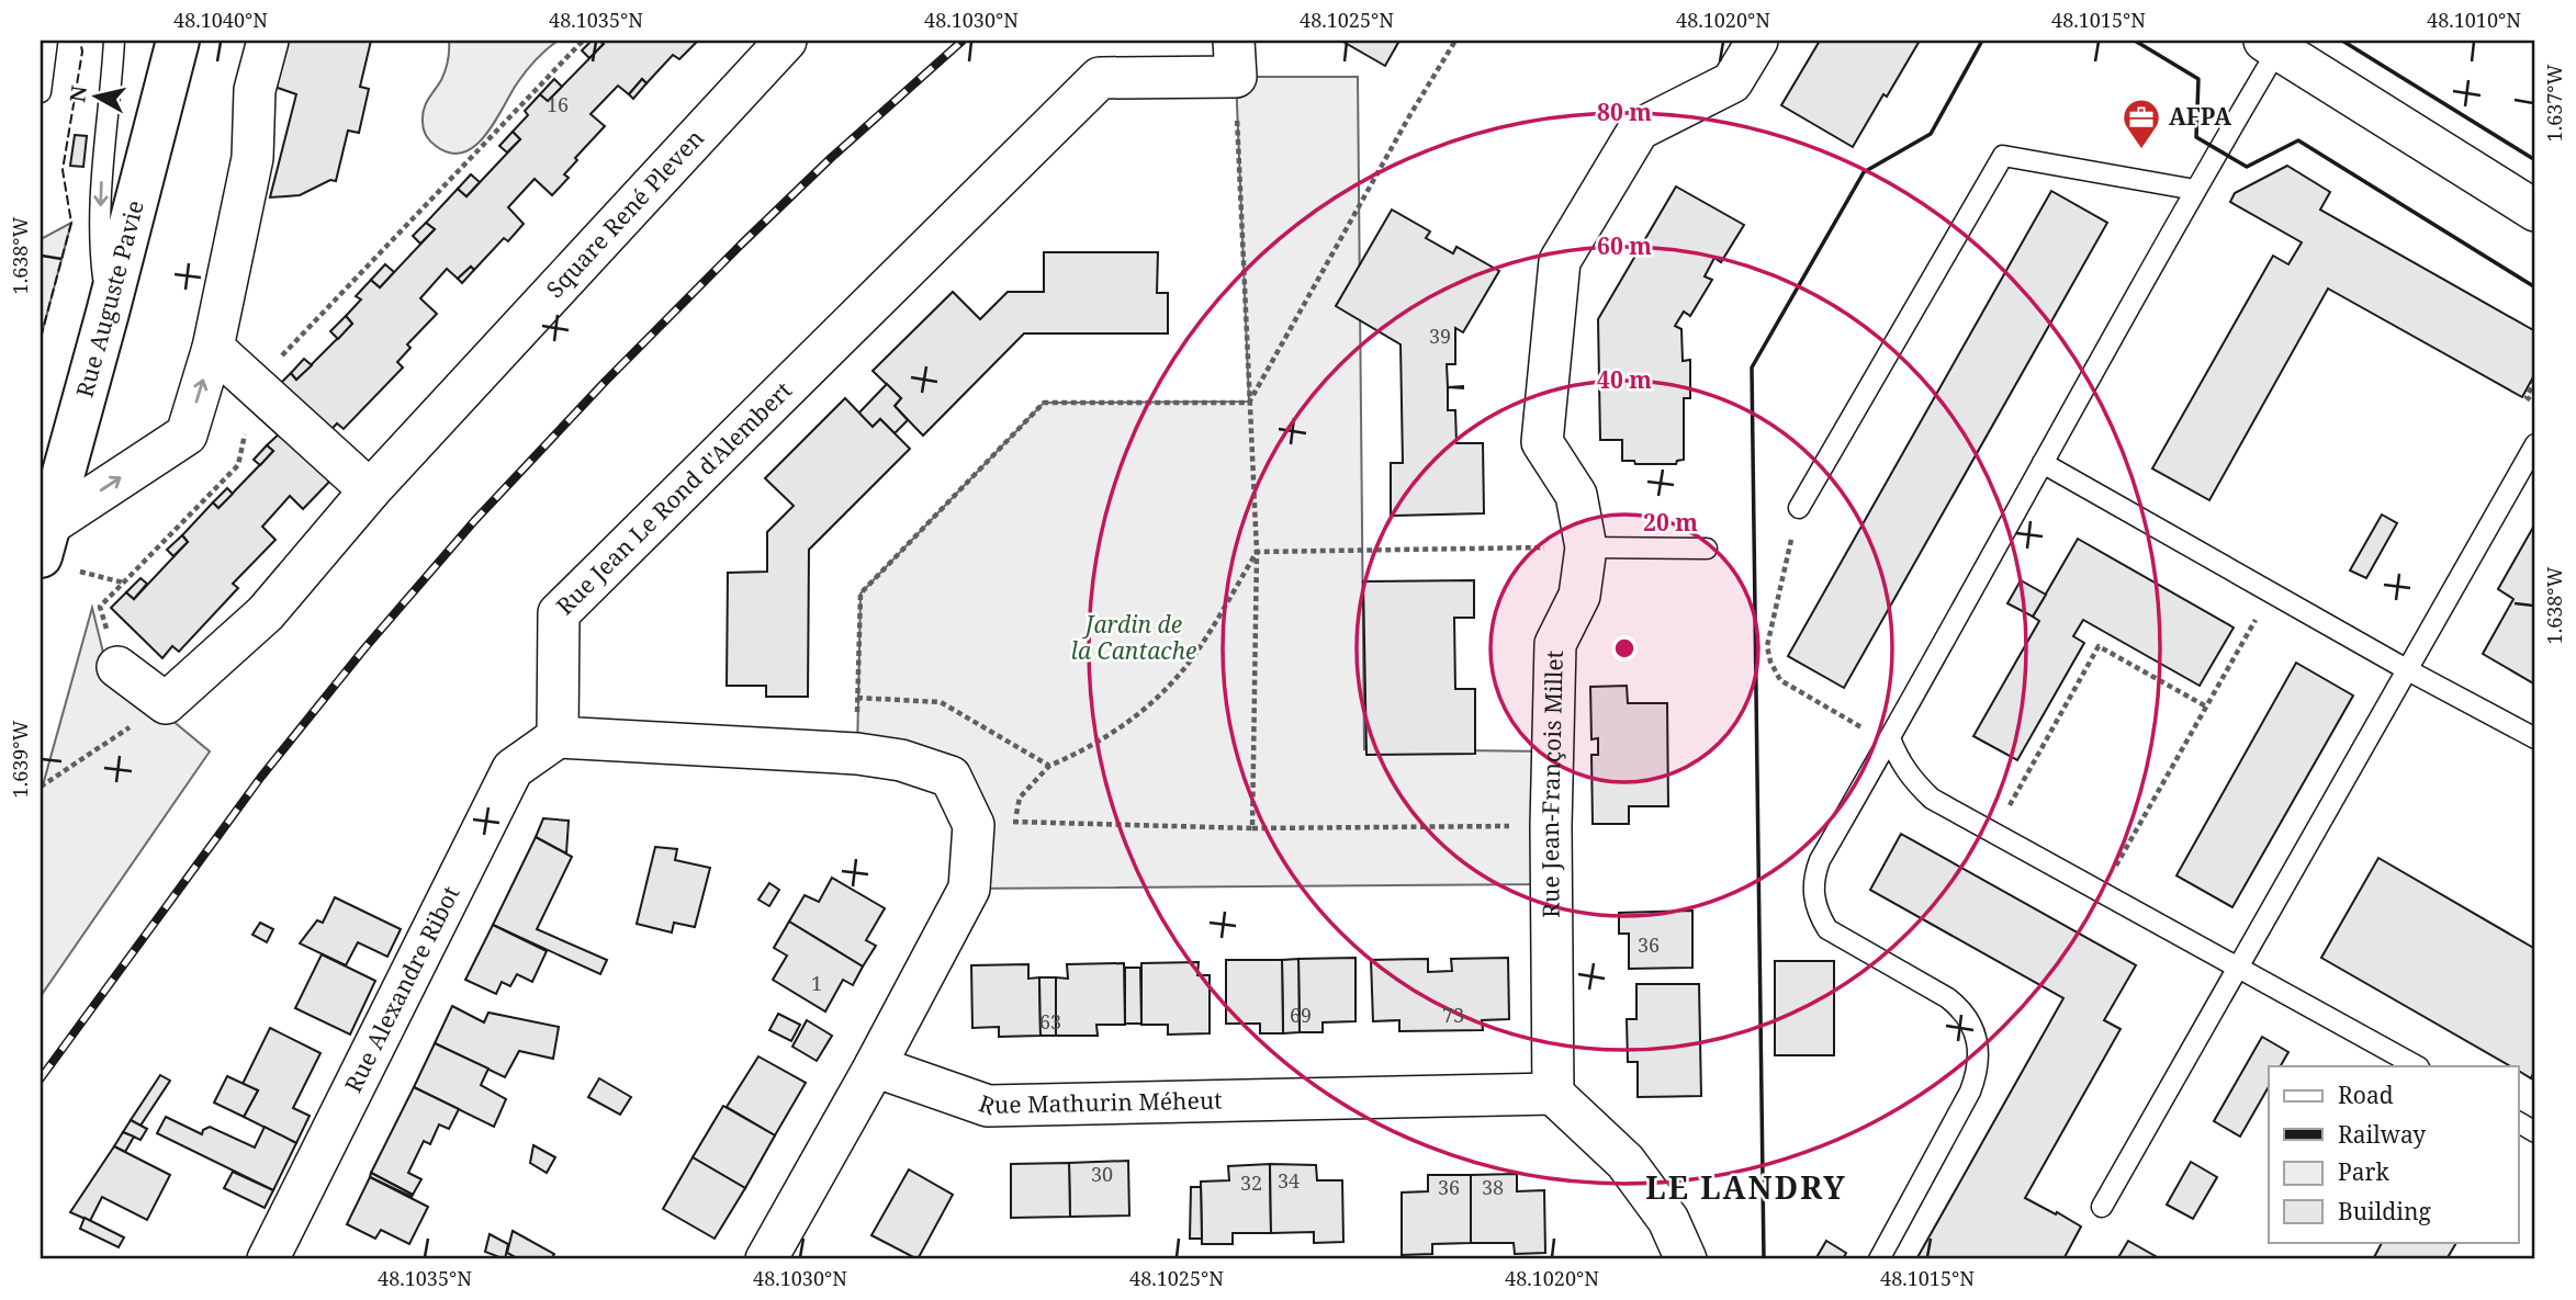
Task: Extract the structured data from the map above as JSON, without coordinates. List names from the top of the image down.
{
  "streets": {
    "street": [
      "Square René Pleven",
      "Rue Auguste Pavie",
      "Rue Jean Le Rond d'Alembert",
      "Rue Jean-François Millet",
      "Rue Alexandre Ribot",
      "Rue Mathurin Méheut"
    ]
  },
  "crossings": [
    ["Rue Jean Le Rond d'Alembert", "Rue Alexandre Ribot"],
    ["Rue Jean-François Millet", "Rue Mathurin Méheut"]
  ],
  "districts": ["LE LANDRY"],
  "parks": ["Jardin de la Cantache"],
  "places": {
    "office": ["AFPA"]
  },
  "house_numbers": [
    "16",
    "39",
    "36",
    "1",
    "69",
    "73",
    "63",
    "30",
    "34",
    "32",
    "36",
    "38"
  ],
  "legend": [
    "Road",
    "Railway",
    "Park",
    "Building"
  ],
  "north": "left",
  "coordinates": [
    "48.1040°N",
    "48.1035°N",
    "48.1030°N",
    "48.1025°N",
    "48.1020°N",
    "48.1015°N",
    "48.1010°N",
    "1.637°W",
    "1.638°W",
    "1.639°W"
  ],
  "rings": [
    "80 m",
    "60 m",
    "40 m",
    "20 m"
  ]
}
